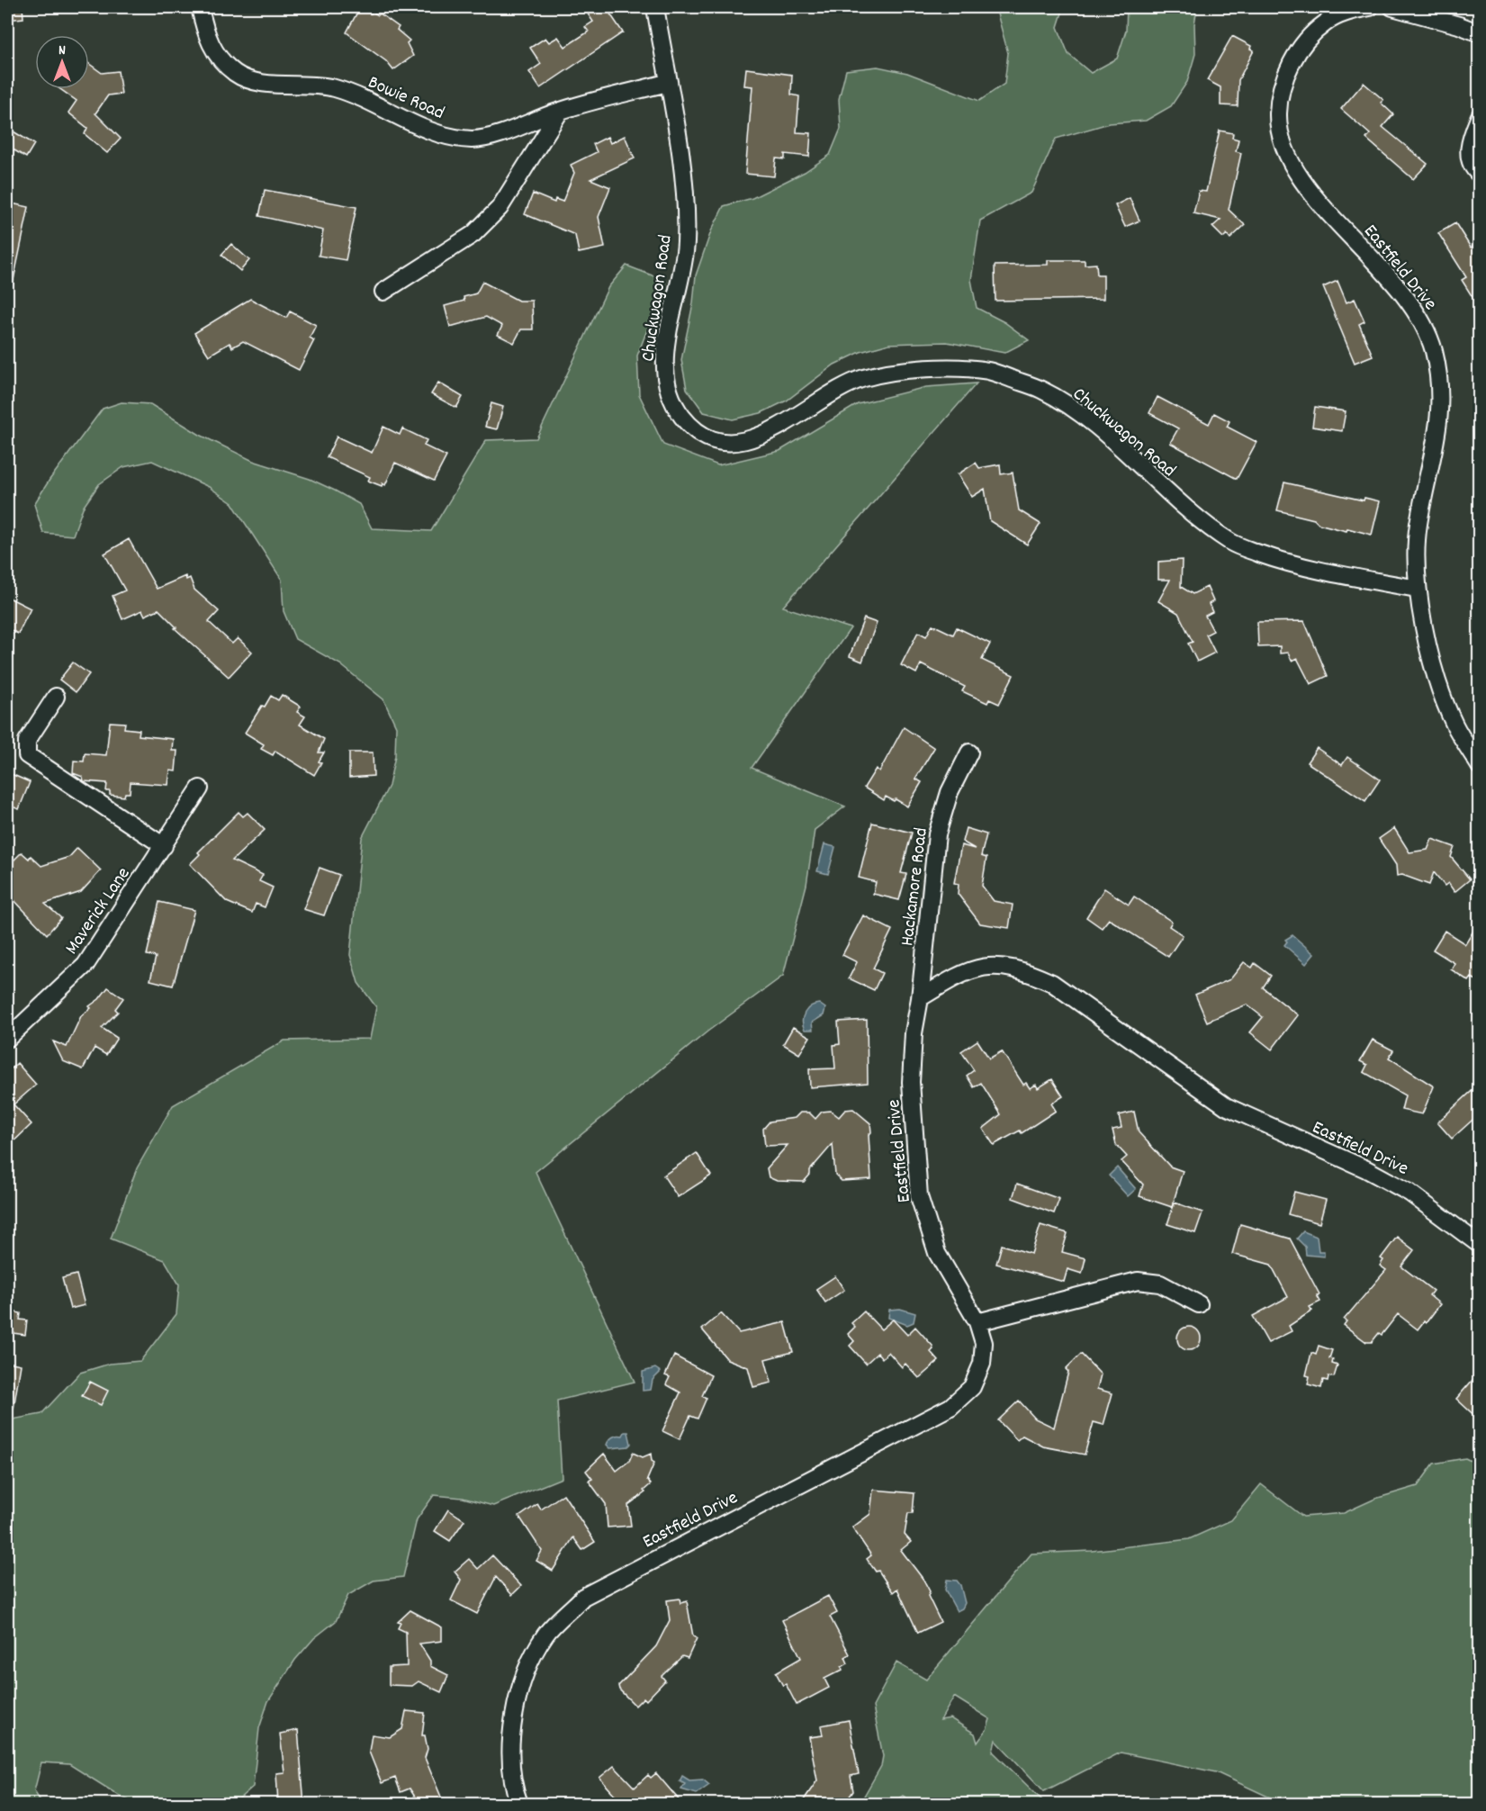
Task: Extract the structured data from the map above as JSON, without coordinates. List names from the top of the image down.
{
  "streets": {
    "street": [
      "Bowie Road",
      "Eastfield Drive",
      "Chuckwagon Road",
      "Hackamore Road",
      "Maverick Lane"
    ]
  },
  "crossings": [
    ["Bowie Road", "Chuckwagon Road"],
    ["Eastfield Drive", "Chuckwagon Road"],
    ["Eastfield Drive", "Hackamore Road"]
  ],
  "north": "top"
}
